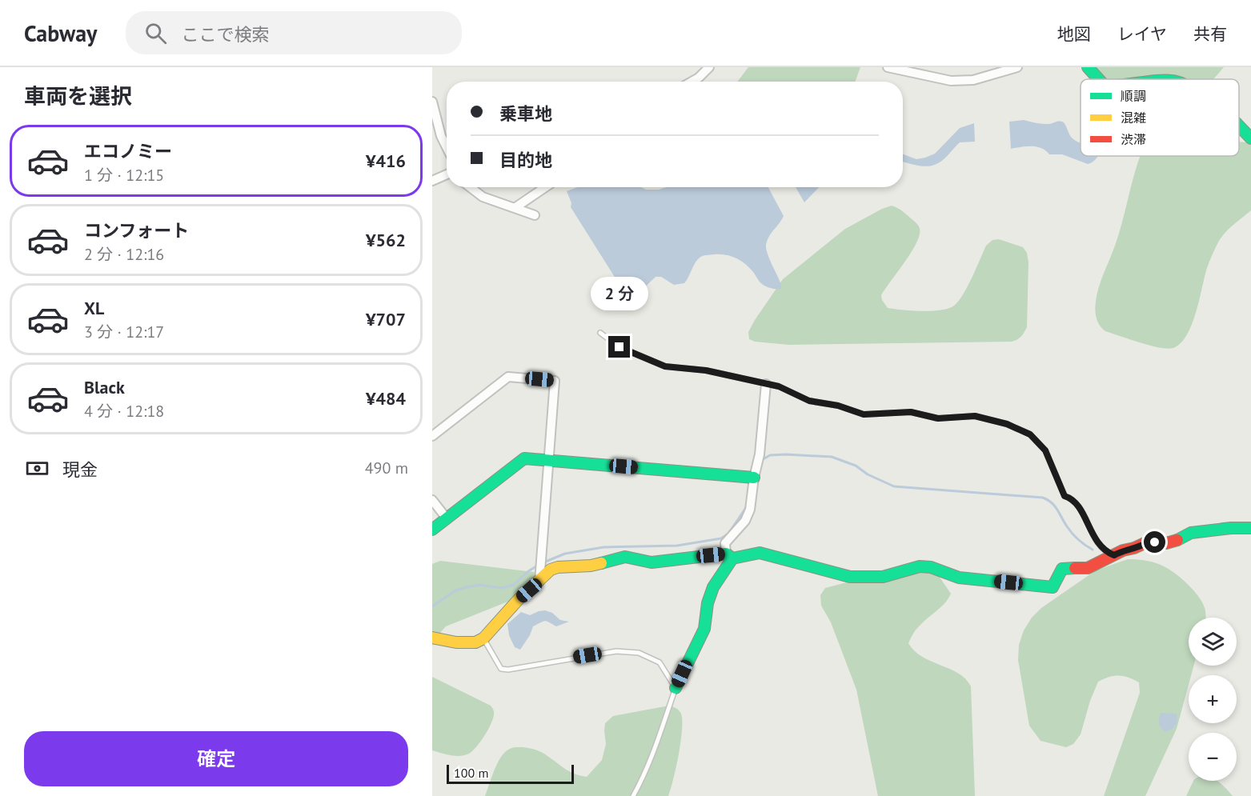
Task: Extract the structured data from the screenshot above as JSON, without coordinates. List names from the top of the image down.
{
  "legend": ["順調", "混雑", "渋滞"],
  "scale_bar": "100 m",
  "page": {
    "header": "Cabway",
    "search": "ここで検索",
    "nav": ["地図", "レイヤ", "共有"],
    "heading": "車両を選択",
    "banner": ["乗車地", "目的地"],
    "list": [
      {
        "name": "エコノミー",
        "note": "1 分 · 12:15",
        "value": "¥416"
      },
      {
        "name": "コンフォート",
        "note": "2 分 · 12:16",
        "value": "¥562"
      },
      {
        "name": "XL",
        "note": "3 分 · 12:17",
        "value": "¥707"
      },
      {
        "name": "Black",
        "note": "4 分 · 12:18",
        "value": "¥484"
      }
    ],
    "bubble": "2 分",
    "pay": ["現金", "490 m"],
    "map_buttons": ["+", "−"],
    "buttons": "確定",
    "scale": "100 m"
  }
}
